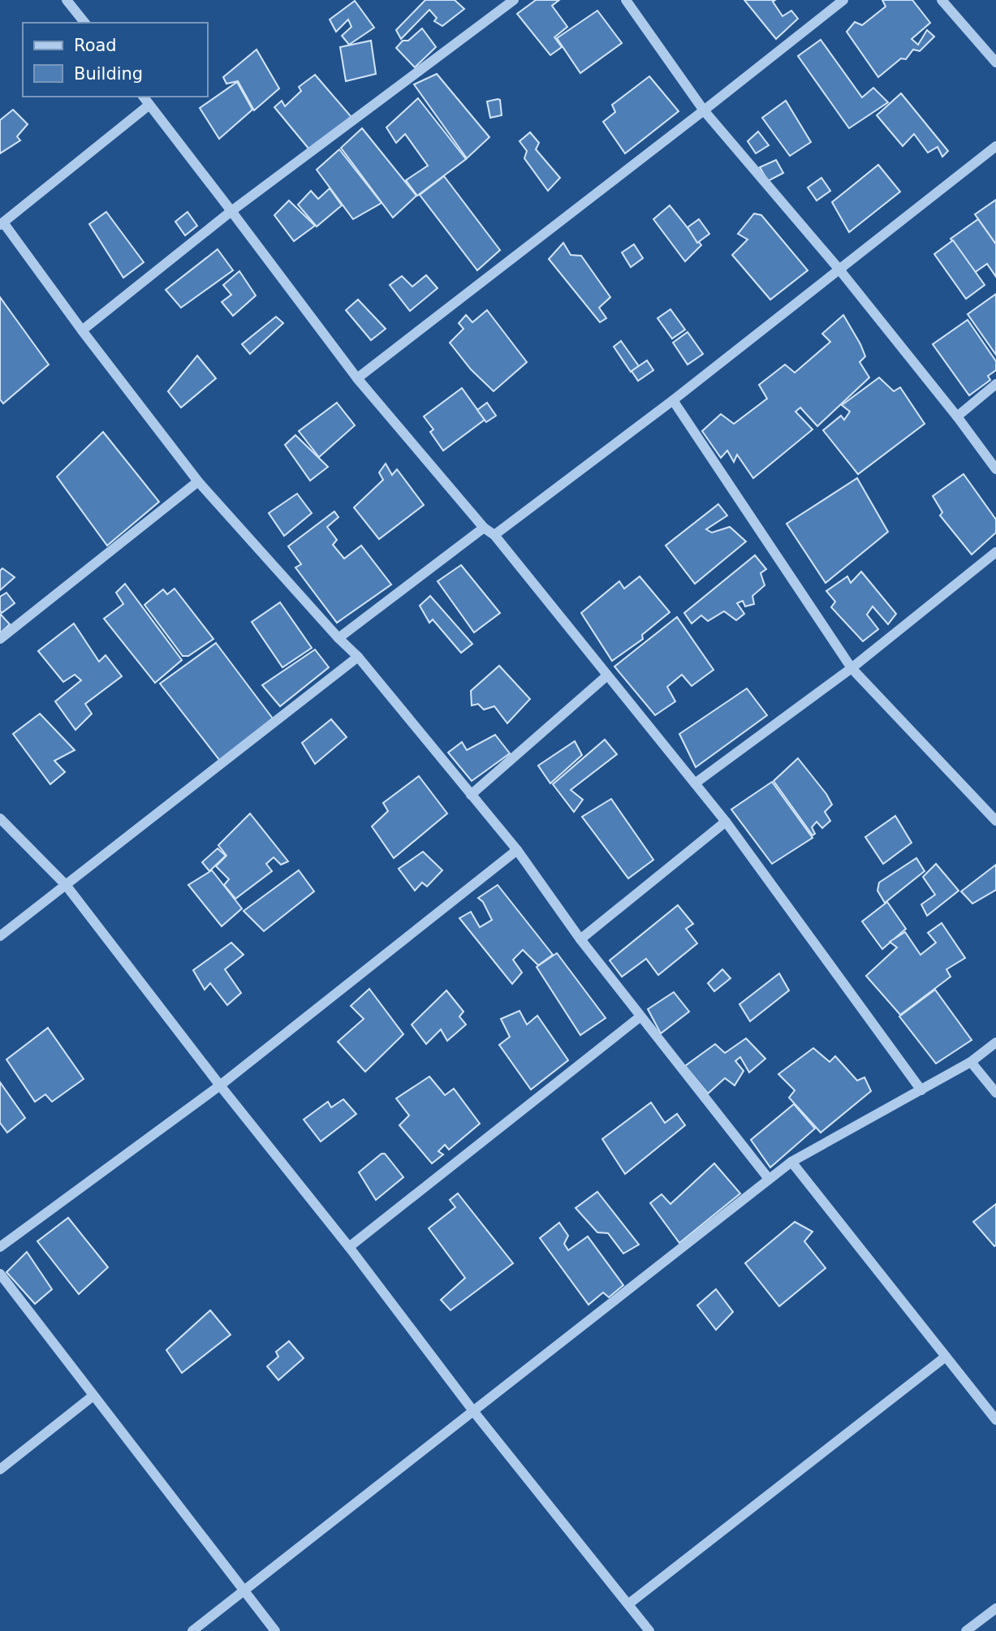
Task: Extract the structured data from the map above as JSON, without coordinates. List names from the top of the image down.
{
  "legend": ["Road", "Building"]
}
